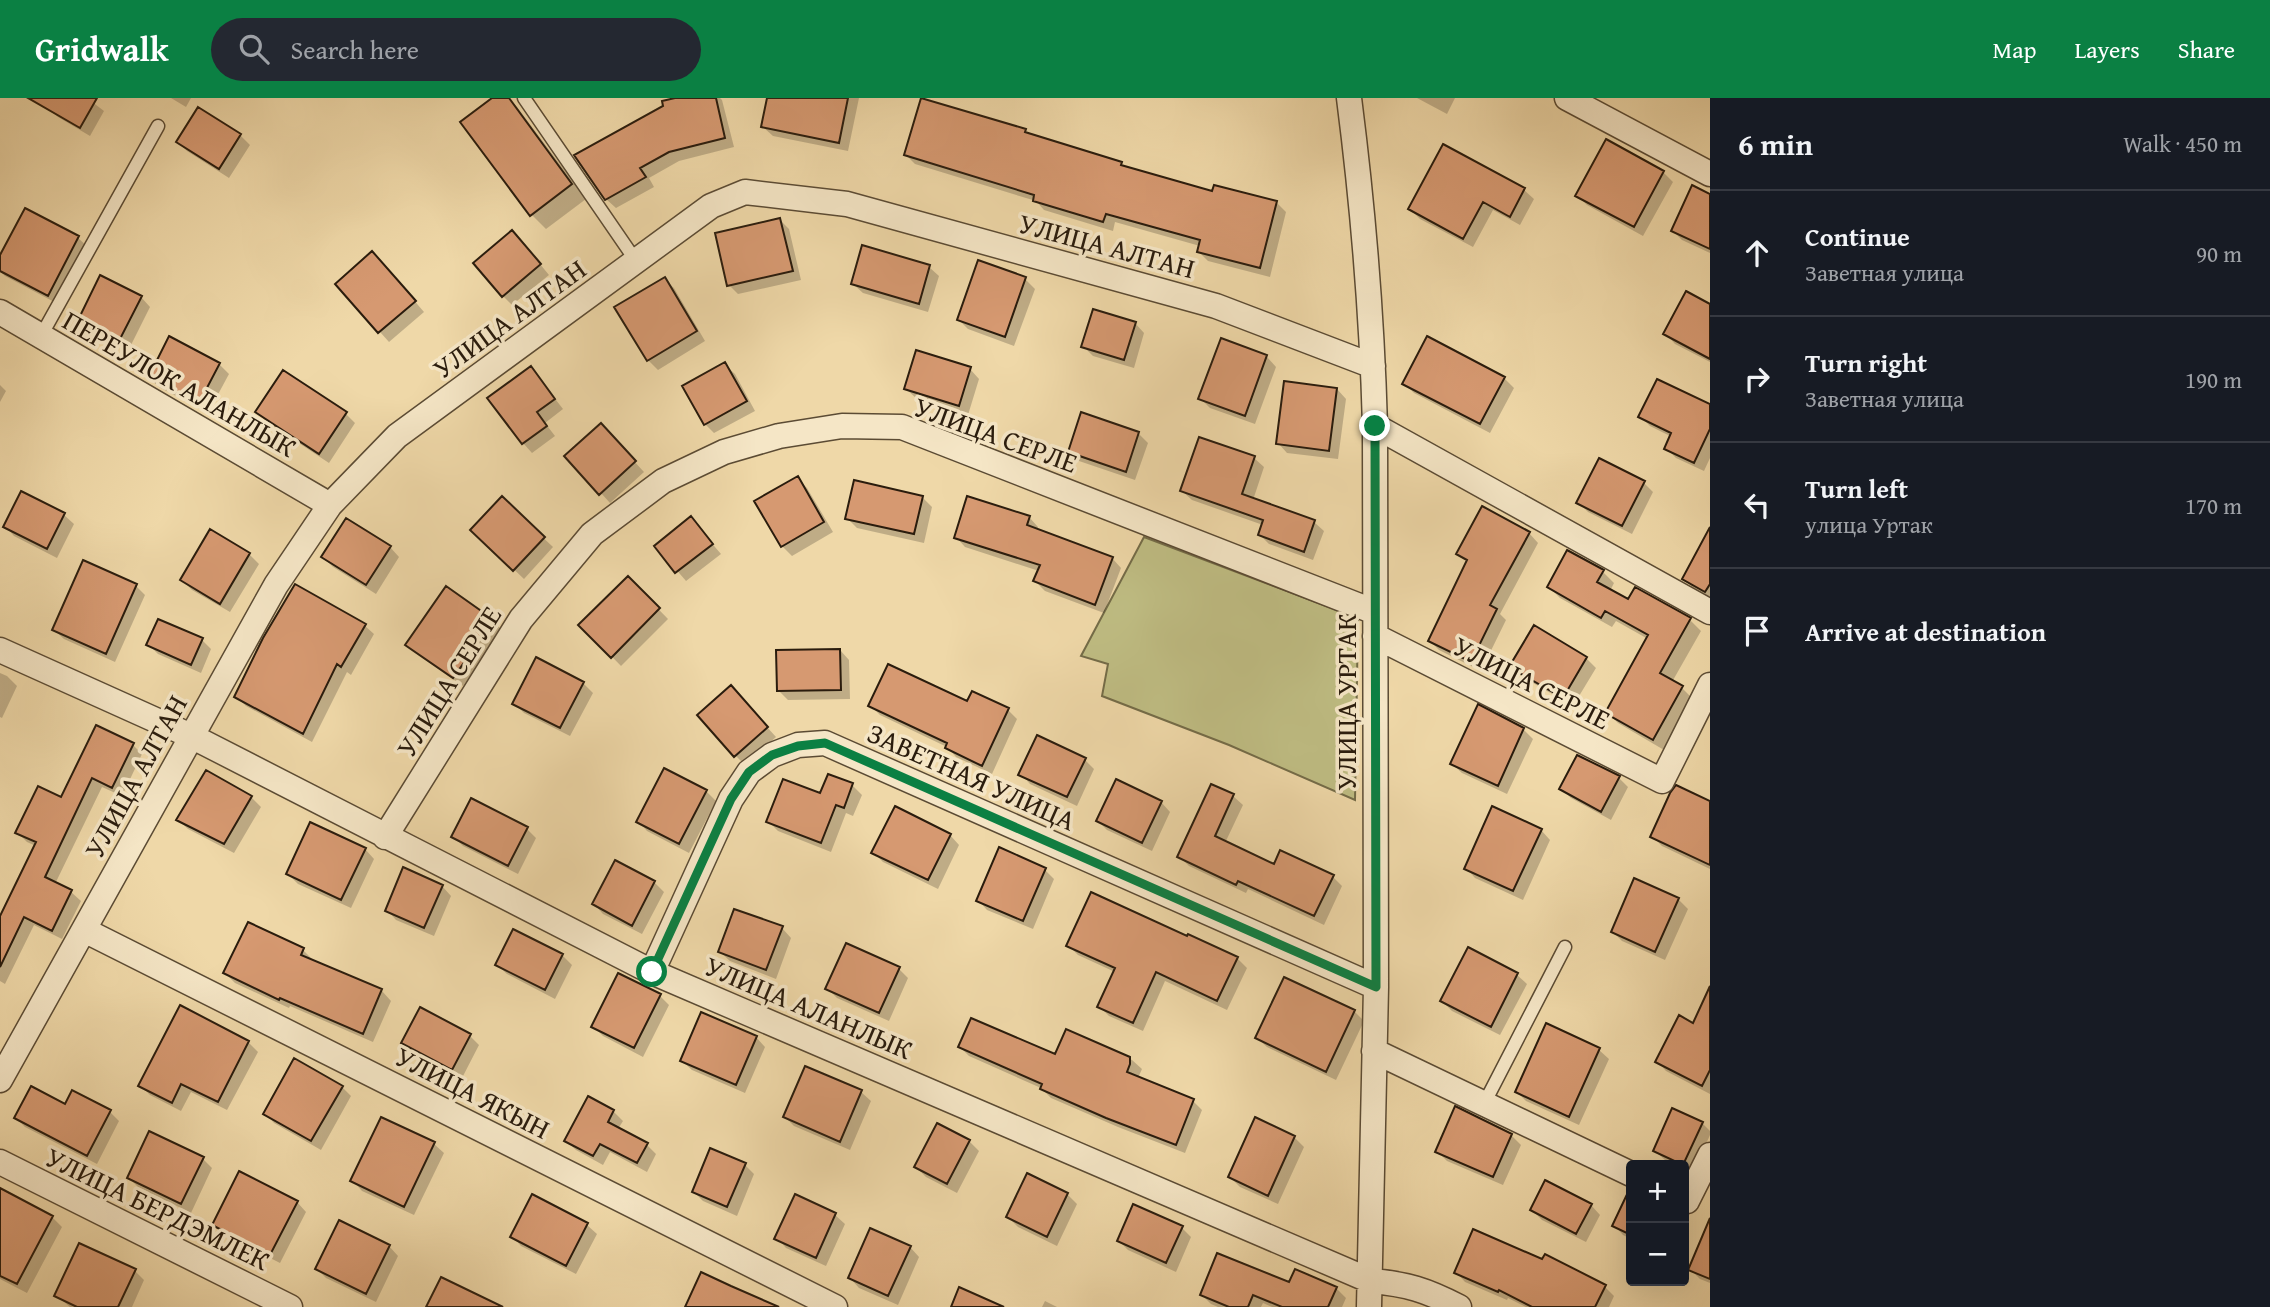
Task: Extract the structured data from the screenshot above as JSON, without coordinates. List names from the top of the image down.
{
  "streets": {
    "street": [
      "УЛИЦА АЛТАН",
      "ПЕРЕУЛОК АЛАНЛЫК",
      "УЛИЦА СЕРЛЕ",
      "УЛИЦА УРТАК",
      "ЗАВЕТНАЯ УЛИЦА",
      "УЛИЦА АЛАНЛЫК",
      "УЛИЦА ЯКЫН",
      "УЛИЦА БЕРДЭМЛЕК"
    ]
  },
  "crossings": [
    ["УЛИЦА АЛТАН", "ПЕРЕУЛОК АЛАНЛЫК"],
    ["УЛИЦА АЛТАН", "УЛИЦА УРТАК"],
    ["УЛИЦА АЛТАН", "УЛИЦА АЛАНЛЫК"],
    ["УЛИЦА АЛТАН", "УЛИЦА ЯКЫН"],
    ["УЛИЦА СЕРЛЕ", "УЛИЦА УРТАК"],
    ["УЛИЦА СЕРЛЕ", "УЛИЦА АЛАНЛЫК"],
    ["УЛИЦА УРТАК", "ЗАВЕТНАЯ УЛИЦА"],
    ["УЛИЦА УРТАК", "УЛИЦА АЛАНЛЫК"],
    ["ЗАВЕТНАЯ УЛИЦА", "УЛИЦА АЛАНЛЫК"]
  ],
  "page": {
    "header": "Gridwalk",
    "search": "Search here",
    "nav": ["Map", "Layers", "Share"],
    "heading": ["6 min", "Walk · 450 m"],
    "list": [
      ["Continue", "Заветная улица", "90 m"],
      ["Turn right", "Заветная улица", "190 m"],
      ["Turn left", "улица Уртак", "170 m"],
      "Arrive at destination"
    ],
    "map_buttons": ["+", "−"]
  }
}
